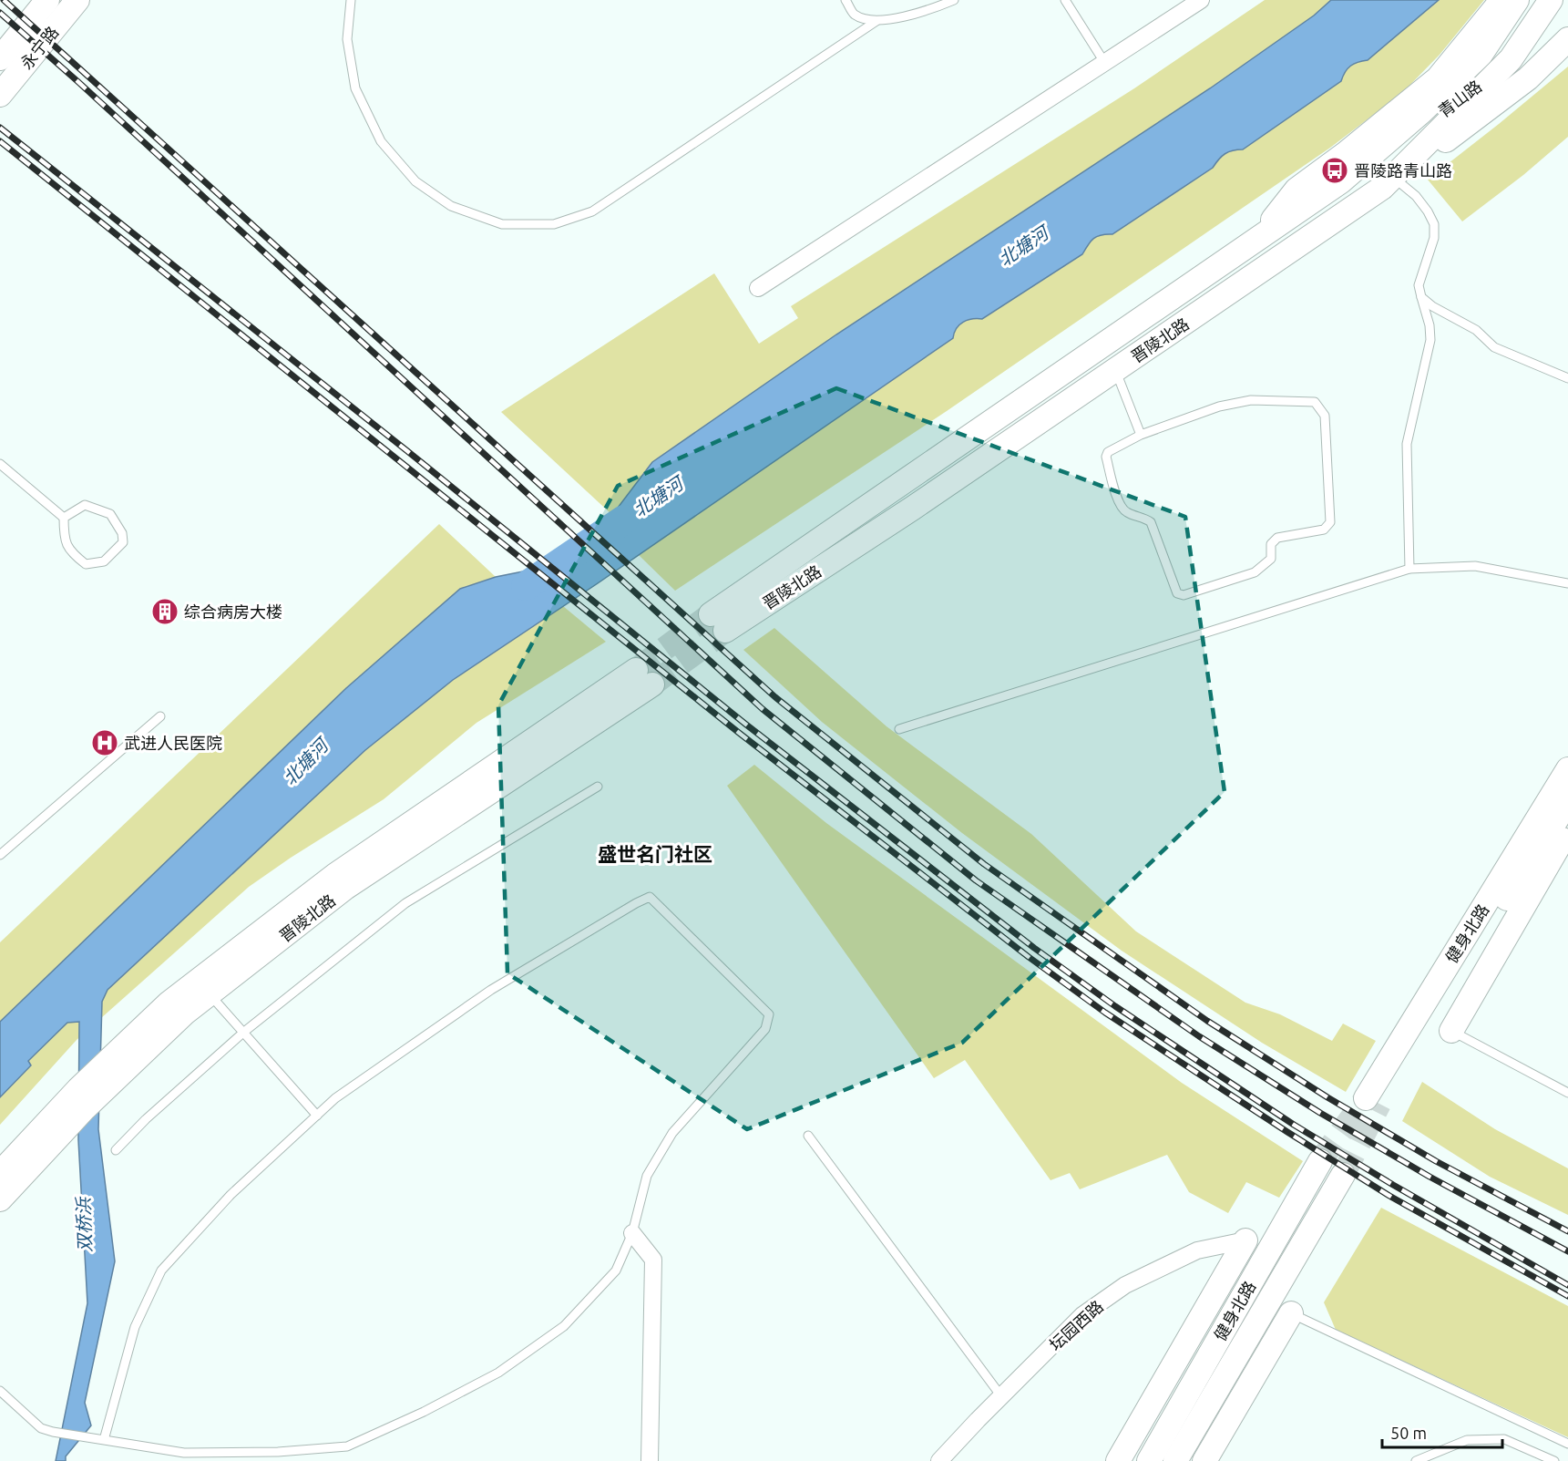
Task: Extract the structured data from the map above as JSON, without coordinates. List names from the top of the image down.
{
  "streets": {
    "main road": [
      "永宁路",
      "青山路",
      "晋陵北路",
      "健身北路"
    ],
    "street": ["坛园西路"]
  },
  "crossings": [
    ["青山路", "晋陵北路"]
  ],
  "districts": ["盛世名门社区"],
  "water": ["北塘河", "双桥浜"],
  "places": {
    "bus stop": ["晋陵路青山路"],
    "building": ["综合病房大楼"],
    "hospital": ["武进人民医院"]
  },
  "scale_bar": "50 m"
}
